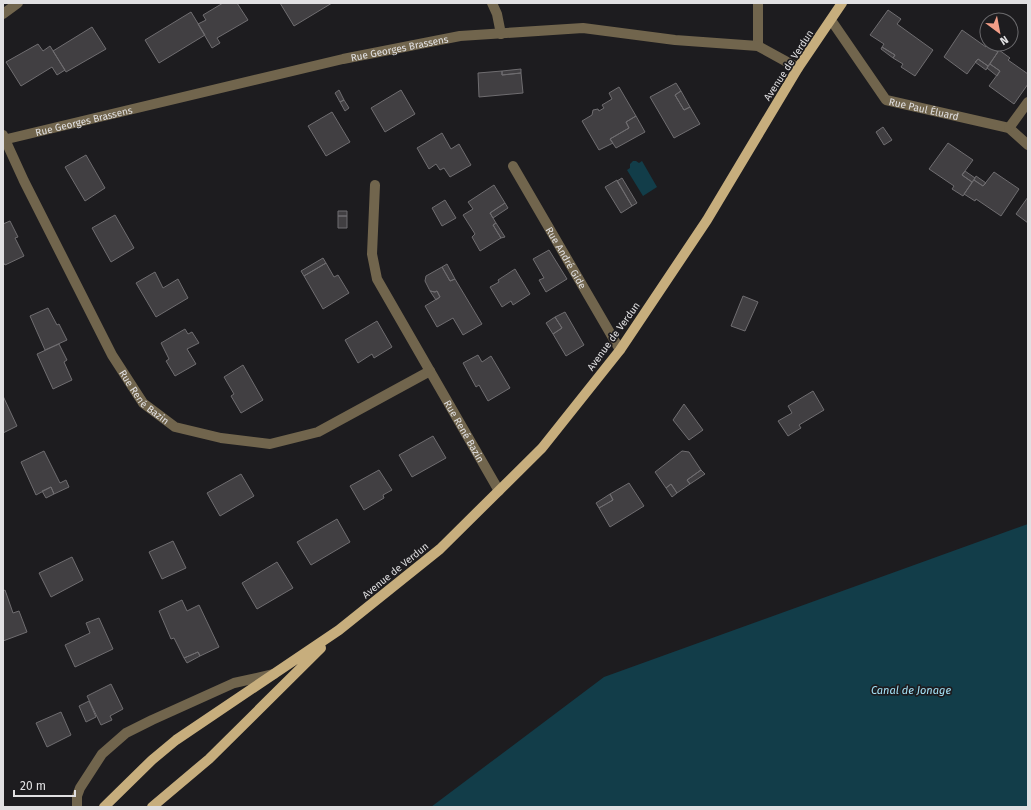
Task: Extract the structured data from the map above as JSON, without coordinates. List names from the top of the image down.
{
  "streets": {
    "main road": ["Avenue de Verdun"],
    "street": [
      "Rue Georges Brassens",
      "Rue Paul Éluard",
      "Rue André Gide",
      "Rue René Bazin"
    ]
  },
  "crossings": [
    ["Rue Georges Brassens", "Avenue de Verdun"],
    ["Rue Georges Brassens", "Rue René Bazin"],
    ["Avenue de Verdun", "Rue Paul Éluard"],
    ["Avenue de Verdun", "Rue André Gide"],
    ["Avenue de Verdun", "Rue René Bazin"]
  ],
  "water": ["Canal de Jonage"],
  "scale_bar": "20 m",
  "north": "bottom right"
}
